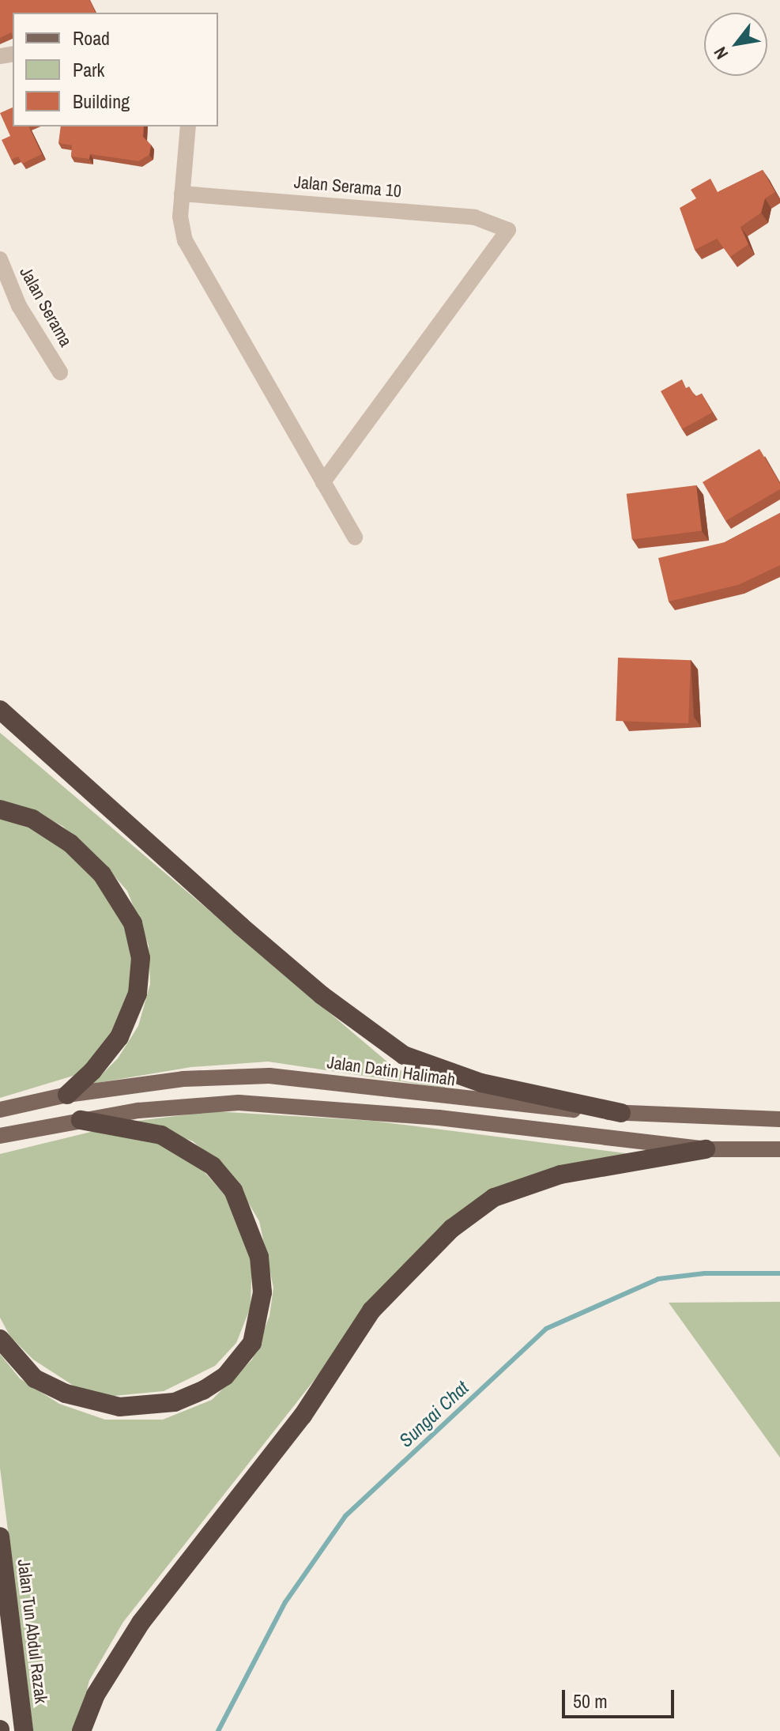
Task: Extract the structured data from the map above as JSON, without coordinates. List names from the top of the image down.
{
  "streets": {
    "highway": ["Jalan Tun Abdul Razak"],
    "main road": ["Jalan Datin Halimah"],
    "street": ["Jalan Serama 10", "Jalan Serama"]
  },
  "water": ["Sungai Chat"],
  "legend": ["Road", "Park", "Building"],
  "scale_bar": "50 m",
  "north": "bottom left"
}
